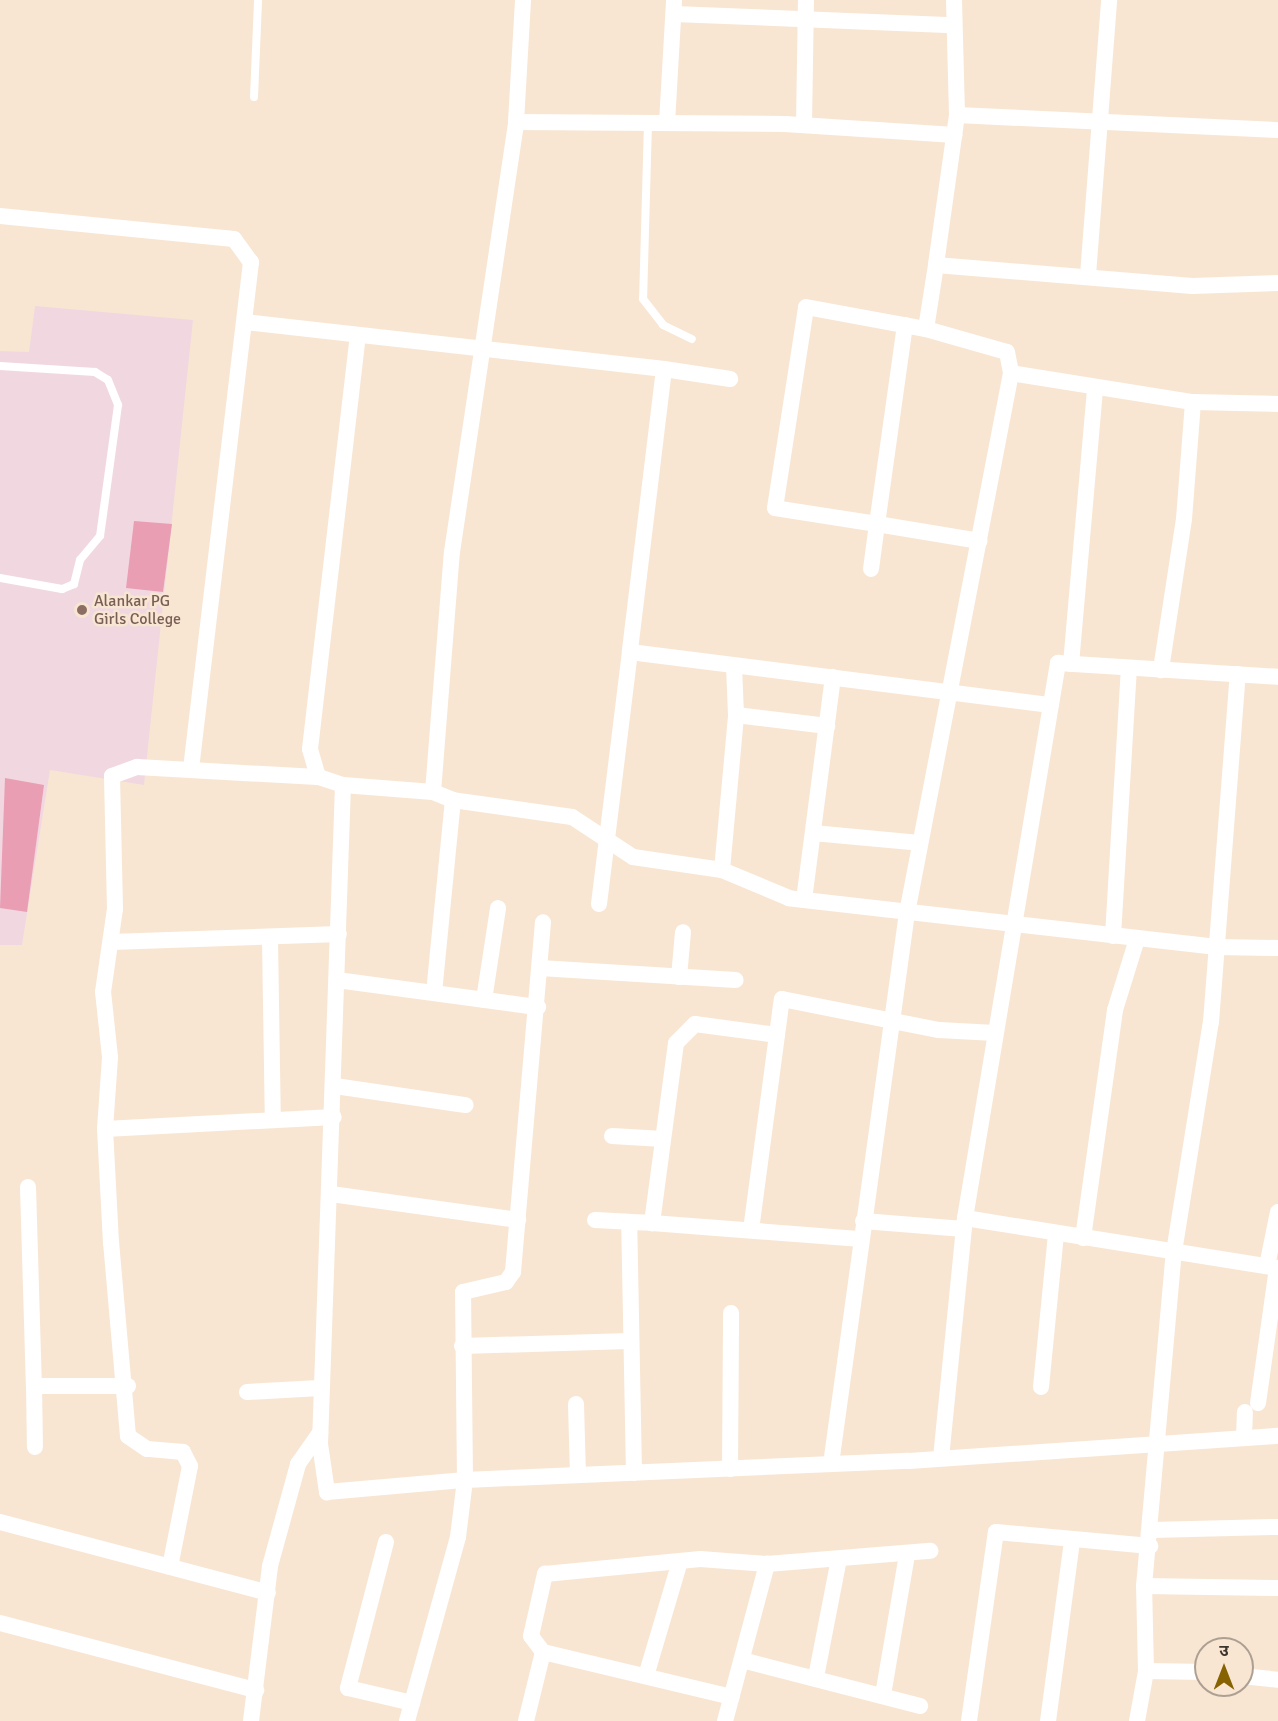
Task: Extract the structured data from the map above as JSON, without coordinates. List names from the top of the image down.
{
  "places": ["Alankar PG Girls College"],
  "north": "top"
}
